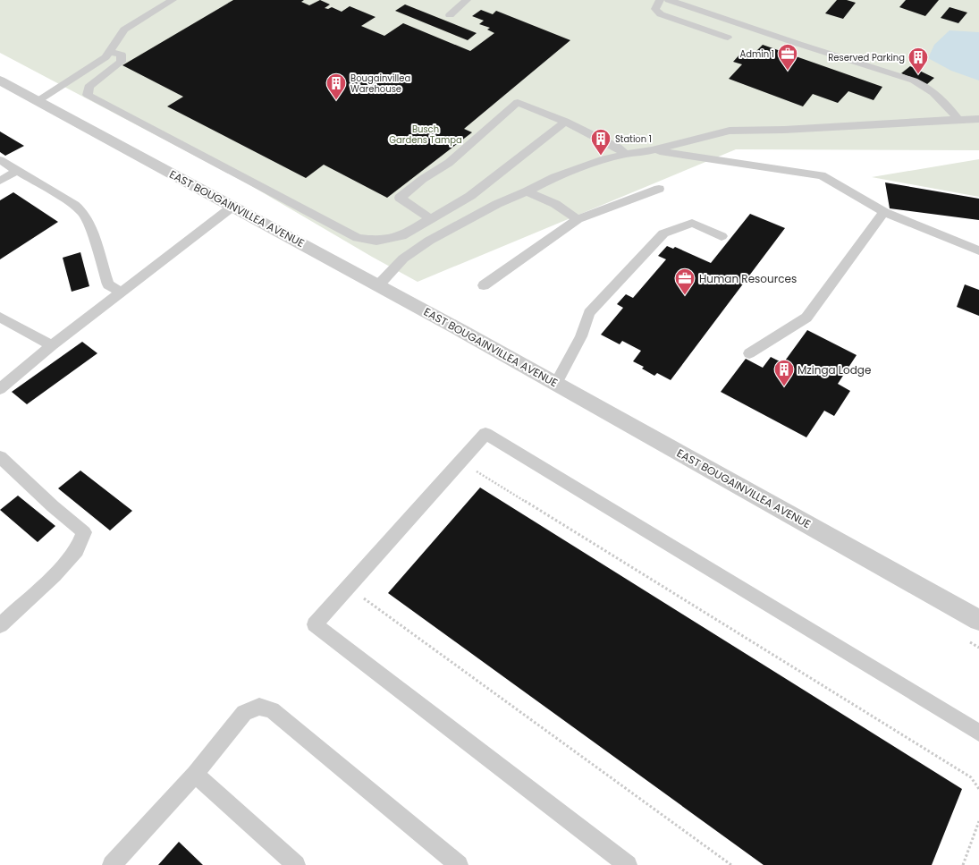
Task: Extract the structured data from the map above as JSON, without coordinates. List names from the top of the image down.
{
  "streets": {
    "street": ["EAST BOUGAINVILLEA AVENUE"]
  },
  "parks": ["Busch Gardens Tampa"],
  "places": {
    "office": ["Admin 1", "Human Resources"],
    "building": [
      "Reserved Parking",
      "Bougainvillea Warehouse",
      "Station 1",
      "Mzinga Lodge"
    ]
  }
}
